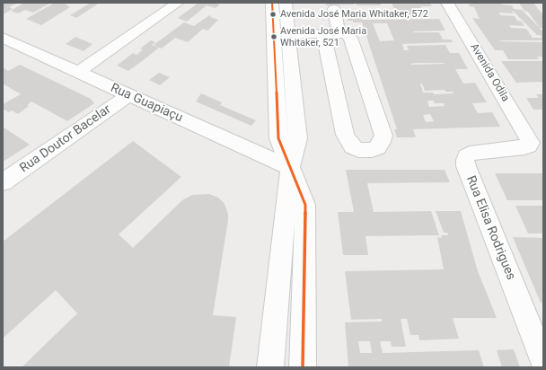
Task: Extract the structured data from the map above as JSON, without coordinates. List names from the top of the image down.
{
  "streets": {
    "street": [
      "Avenida Odila",
      "Rua Guapiaçu",
      "Rua Doutor Bacelar",
      "Rua Elisa Rodrigues"
    ]
  },
  "crossings": [
    ["Avenida Odila", "Rua Elisa Rodrigues"],
    ["Rua Guapiaçu", "Rua Doutor Bacelar"]
  ],
  "places": ["Avenida José Maria Whitaker, 572", "Avenida José Maria Whitaker, 521"]
}
